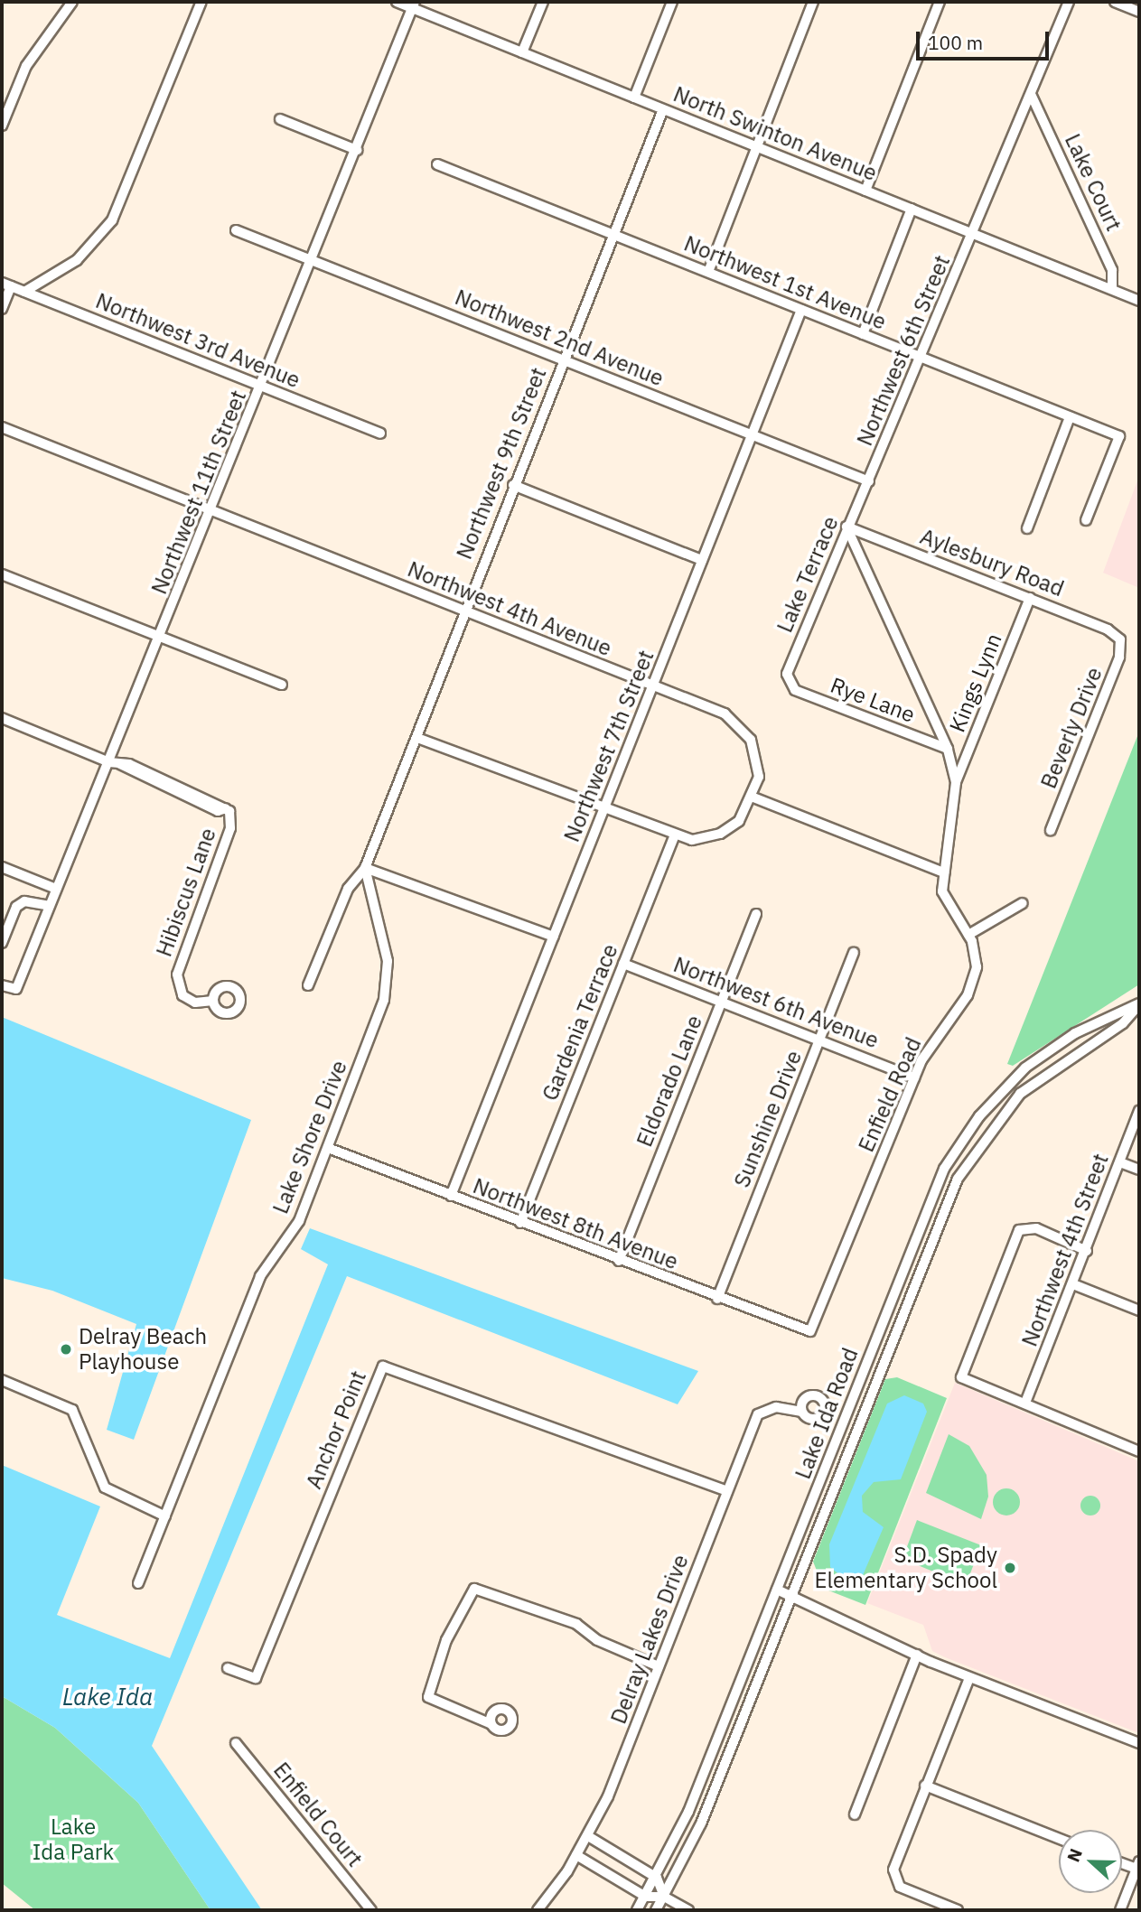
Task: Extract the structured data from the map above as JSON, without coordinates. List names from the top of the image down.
{
  "streets": {
    "street": [
      "North Swinton Avenue",
      "Lake Court",
      "Northwest 1st Avenue",
      "Northwest 2nd Avenue",
      "Northwest 3rd Avenue",
      "Northwest 6th Street",
      "Northwest 9th Street",
      "Northwest 11th Street",
      "Aylesbury Road",
      "Lake Terrace",
      "Northwest 4th Avenue",
      "Kings Lynn",
      "Rye Lane",
      "Beverly Drive",
      "Northwest 7th Street",
      "Hibiscus Lane",
      "Northwest 6th Avenue",
      "Gardenia Terrace",
      "Eldorado Lane",
      "Enfield Road",
      "Sunshine Drive",
      "Lake Shore Drive",
      "Northwest 8th Avenue",
      "Northwest 4th Street",
      "Lake Ida Road",
      "Anchor Point",
      "Delray Lakes Drive",
      "Enfield Court"
    ]
  },
  "crossings": [
    ["North Swinton Avenue", "Lake Court"],
    ["North Swinton Avenue", "Northwest 6th Street"],
    ["North Swinton Avenue", "Northwest 9th Street"],
    ["North Swinton Avenue", "Northwest 11th Street"],
    ["Lake Court", "Northwest 6th Street"],
    ["Northwest 1st Avenue", "Northwest 6th Street"],
    ["Northwest 1st Avenue", "Northwest 9th Street"],
    ["Northwest 1st Avenue", "Northwest 7th Street"],
    ["Northwest 2nd Avenue", "Northwest 6th Street"],
    ["Northwest 2nd Avenue", "Northwest 9th Street"],
    ["Northwest 2nd Avenue", "Northwest 11th Street"],
    ["Northwest 2nd Avenue", "Lake Terrace"],
    ["Northwest 2nd Avenue", "Northwest 7th Street"],
    ["Northwest 3rd Avenue", "Northwest 11th Street"],
    ["Northwest 6th Street", "Lake Terrace"],
    ["Northwest 9th Street", "Northwest 4th Avenue"],
    ["Northwest 9th Street", "Lake Shore Drive"],
    ["Northwest 11th Street", "Northwest 4th Avenue"],
    ["Northwest 11th Street", "Hibiscus Lane"],
    ["Aylesbury Road", "Lake Terrace"],
    ["Aylesbury Road", "Kings Lynn"],
    ["Aylesbury Road", "Beverly Drive"],
    ["Aylesbury Road", "Enfield Road"],
    ["Lake Terrace", "Rye Lane"],
    ["Lake Terrace", "Enfield Road"],
    ["Northwest 4th Avenue", "Northwest 7th Street"],
    ["Northwest 4th Avenue", "Gardenia Terrace"],
    ["Kings Lynn", "Enfield Road"],
    ["Rye Lane", "Enfield Road"],
    ["Northwest 7th Street", "Gardenia Terrace"],
    ["Northwest 7th Street", "Northwest 8th Avenue"],
    ["Northwest 6th Avenue", "Gardenia Terrace"],
    ["Northwest 6th Avenue", "Eldorado Lane"],
    ["Northwest 6th Avenue", "Enfield Road"],
    ["Northwest 6th Avenue", "Sunshine Drive"],
    ["Gardenia Terrace", "Northwest 8th Avenue"],
    ["Eldorado Lane", "Northwest 8th Avenue"],
    ["Enfield Road", "Northwest 8th Avenue"],
    ["Sunshine Drive", "Northwest 8th Avenue"],
    ["Lake Shore Drive", "Northwest 8th Avenue"],
    ["Anchor Point", "Delray Lakes Drive"]
  ],
  "water": ["Lake Ida"],
  "parks": ["Lake Ida Park"],
  "places": ["Delray Beach Playhouse", "S.D. Spady Elementary School"],
  "scale_bar": "100 m",
  "north": "left"
}
